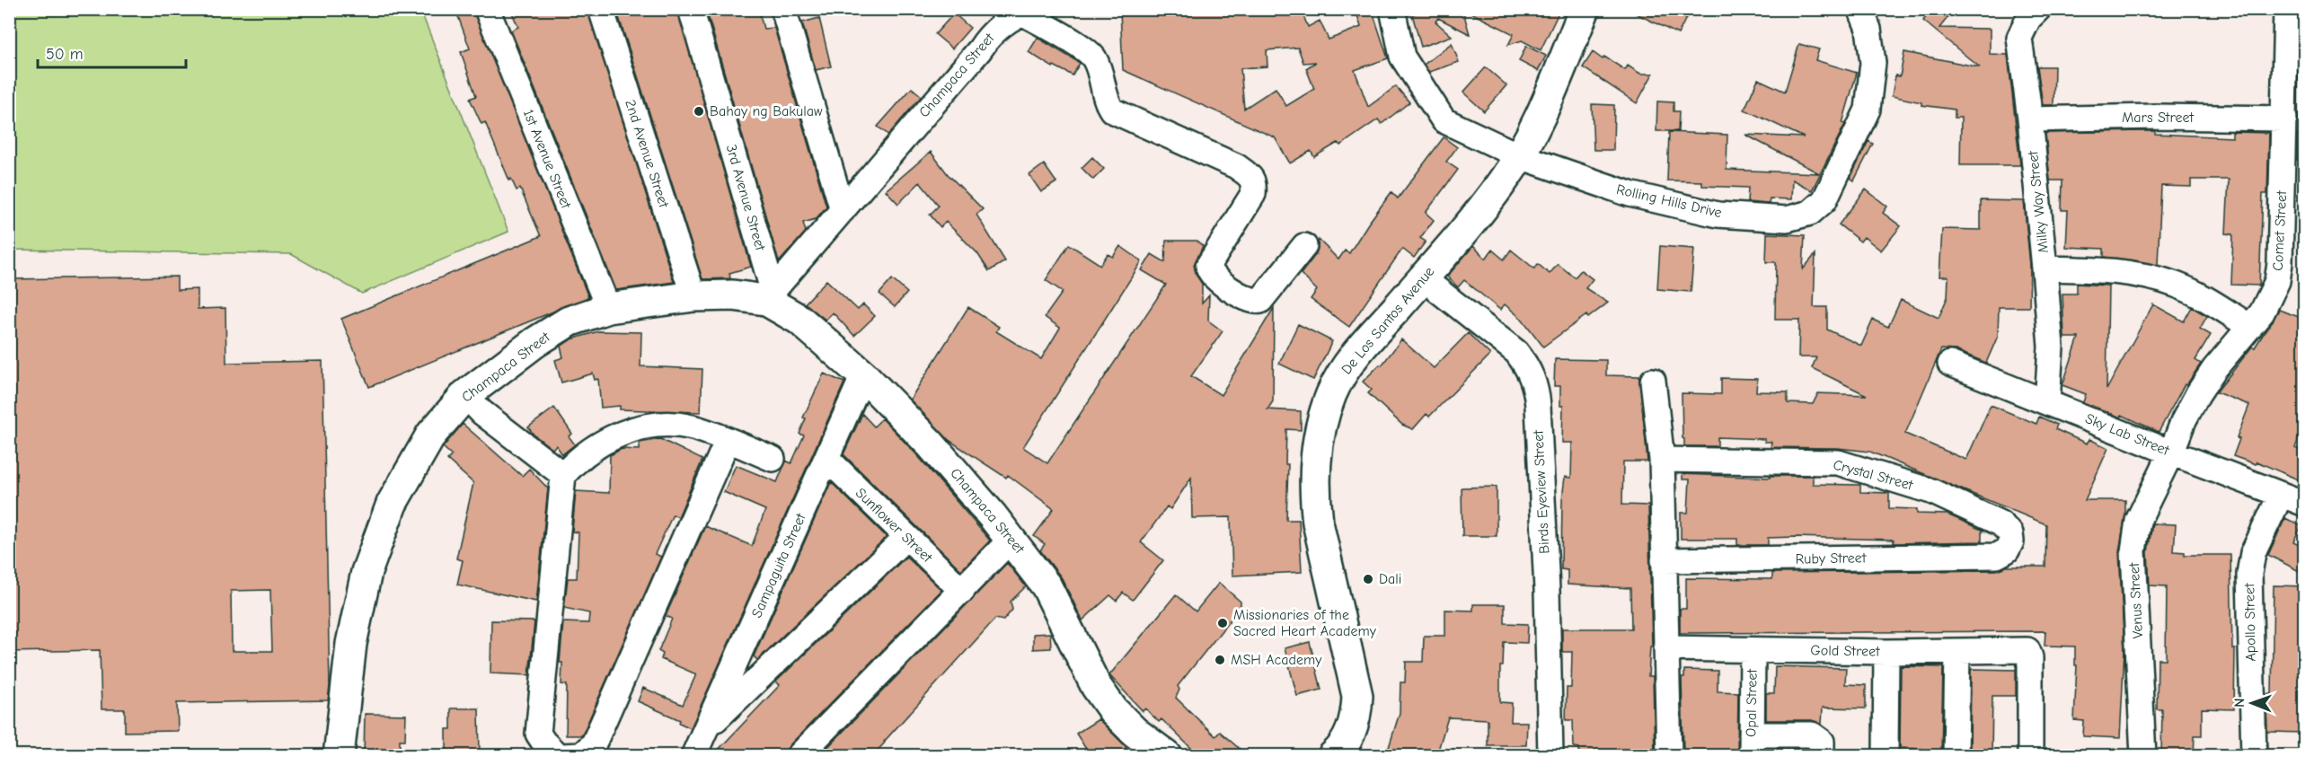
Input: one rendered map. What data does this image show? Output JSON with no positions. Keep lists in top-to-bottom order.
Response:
{
  "streets": {
    "street": [
      "Champaca Street",
      "Mars Street",
      "2nd Avenue Street",
      "1st Avenue Street",
      "3rd Avenue Street",
      "Rolling Hills Drive",
      "Milky Way Street",
      "Comet Street",
      "De Los Santos Avenue",
      "Sky Lab Street",
      "Crystal Street",
      "Birds Eyeview Street",
      "Sunflower Street",
      "Ruby Street",
      "Sampaguita Street",
      "Venus Street",
      "Apollo Street",
      "Gold Street",
      "Opal Street"
    ]
  },
  "crossings": [
    ["Champaca Street", "2nd Avenue Street"],
    ["Champaca Street", "1st Avenue Street"],
    ["Champaca Street", "3rd Avenue Street"],
    ["Champaca Street", "Sampaguita Street"],
    ["Mars Street", "Milky Way Street"],
    ["Mars Street", "Comet Street"],
    ["Rolling Hills Drive", "De Los Santos Avenue"],
    ["Milky Way Street", "Sky Lab Street"],
    ["Comet Street", "Sky Lab Street"],
    ["Comet Street", "Venus Street"],
    ["De Los Santos Avenue", "Birds Eyeview Street"],
    ["Sky Lab Street", "Venus Street"],
    ["Sky Lab Street", "Apollo Street"],
    ["Crystal Street", "Ruby Street"],
    ["Sunflower Street", "Sampaguita Street"],
    ["Gold Street", "Opal Street"]
  ],
  "places": [
    "Bahay ng Bakulaw",
    "Dali",
    "Missionaries of the Sacred Heart Academy",
    "MSH Academy"
  ],
  "scale_bar": "50 m",
  "north": "left"
}
